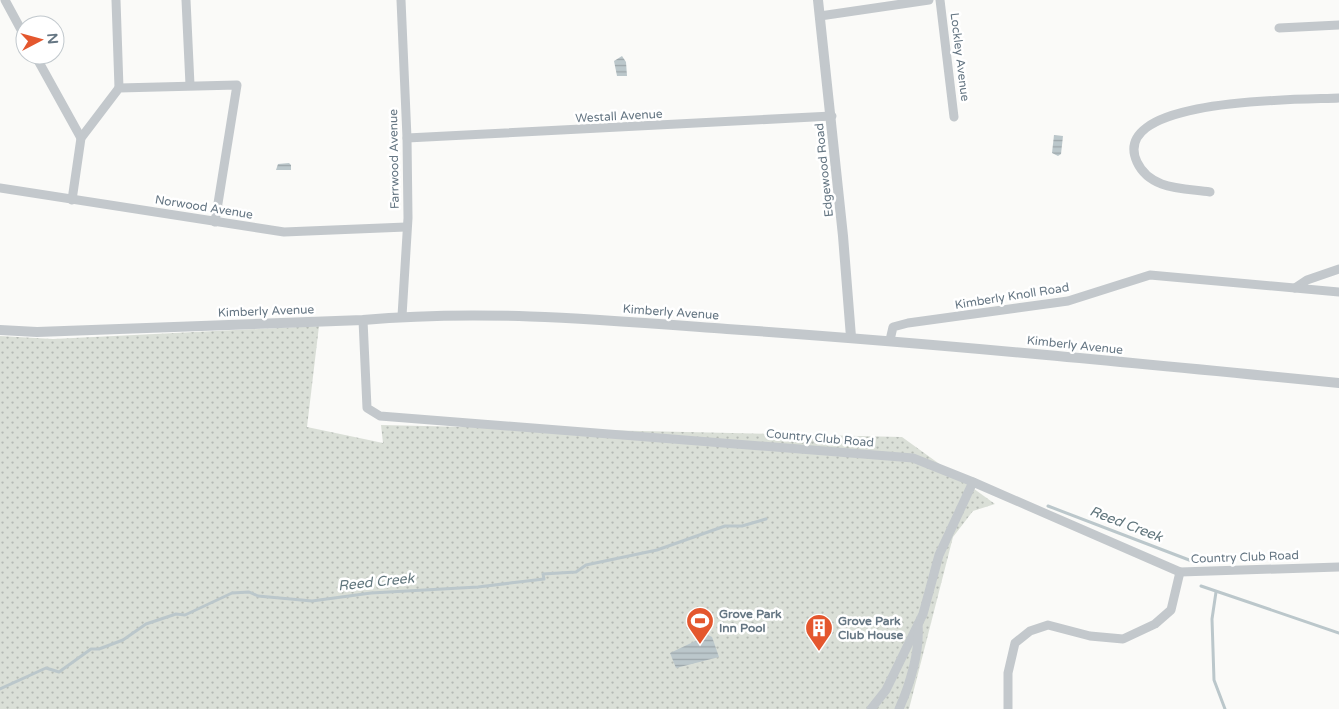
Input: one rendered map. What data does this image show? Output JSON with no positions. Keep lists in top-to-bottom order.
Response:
{
  "streets": {
    "street": [
      "Lockley Avenue",
      "Westall Avenue",
      "Farrwood Avenue",
      "Edgewood Road",
      "Norwood Avenue",
      "Kimberly Knoll Road",
      "Kimberly Avenue",
      "Country Club Road"
    ]
  },
  "crossings": [
    ["Westall Avenue", "Farrwood Avenue"],
    ["Westall Avenue", "Edgewood Road"],
    ["Farrwood Avenue", "Norwood Avenue"],
    ["Farrwood Avenue", "Kimberly Avenue"],
    ["Edgewood Road", "Kimberly Avenue"],
    ["Kimberly Knoll Road", "Kimberly Avenue"],
    ["Kimberly Avenue", "Country Club Road"]
  ],
  "water": ["Reed Creek"],
  "places": {
    "sports": ["Grove Park Inn Pool"],
    "building": ["Grove Park Club House"]
  },
  "north": "right"
}
